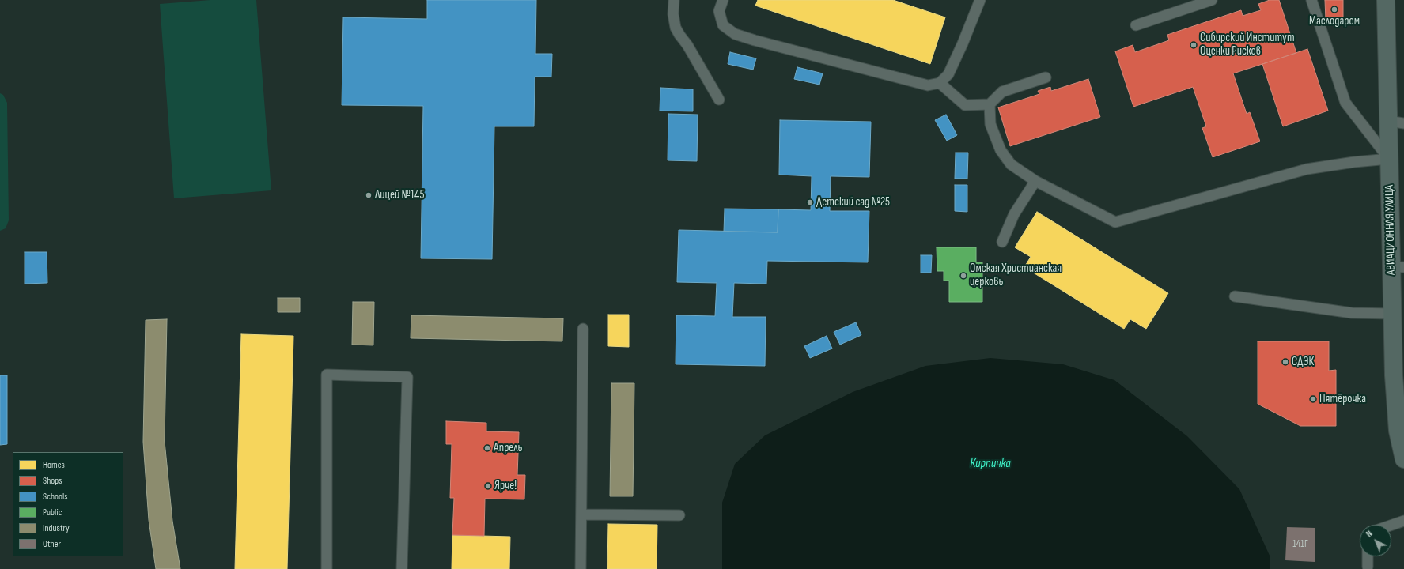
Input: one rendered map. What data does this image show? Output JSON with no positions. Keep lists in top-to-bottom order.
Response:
{
  "streets": {
    "main road": ["АВИАЦИОННАЯ УЛИЦА"]
  },
  "water": ["Кирпичка"],
  "places": [
    "Маслодаром",
    "Сибирский Институт Оценки Рисков",
    "Лицей №145",
    "Детский сад №25",
    "Омская Христианская церковь",
    "СДЭК",
    "Пятёрочка",
    "Апрель",
    "Ярче!"
  ],
  "house_numbers": ["141Г"],
  "legend": [
    "Homes",
    "Shops",
    "Schools",
    "Public",
    "Industry",
    "Other"
  ],
  "north": "top left"
}
